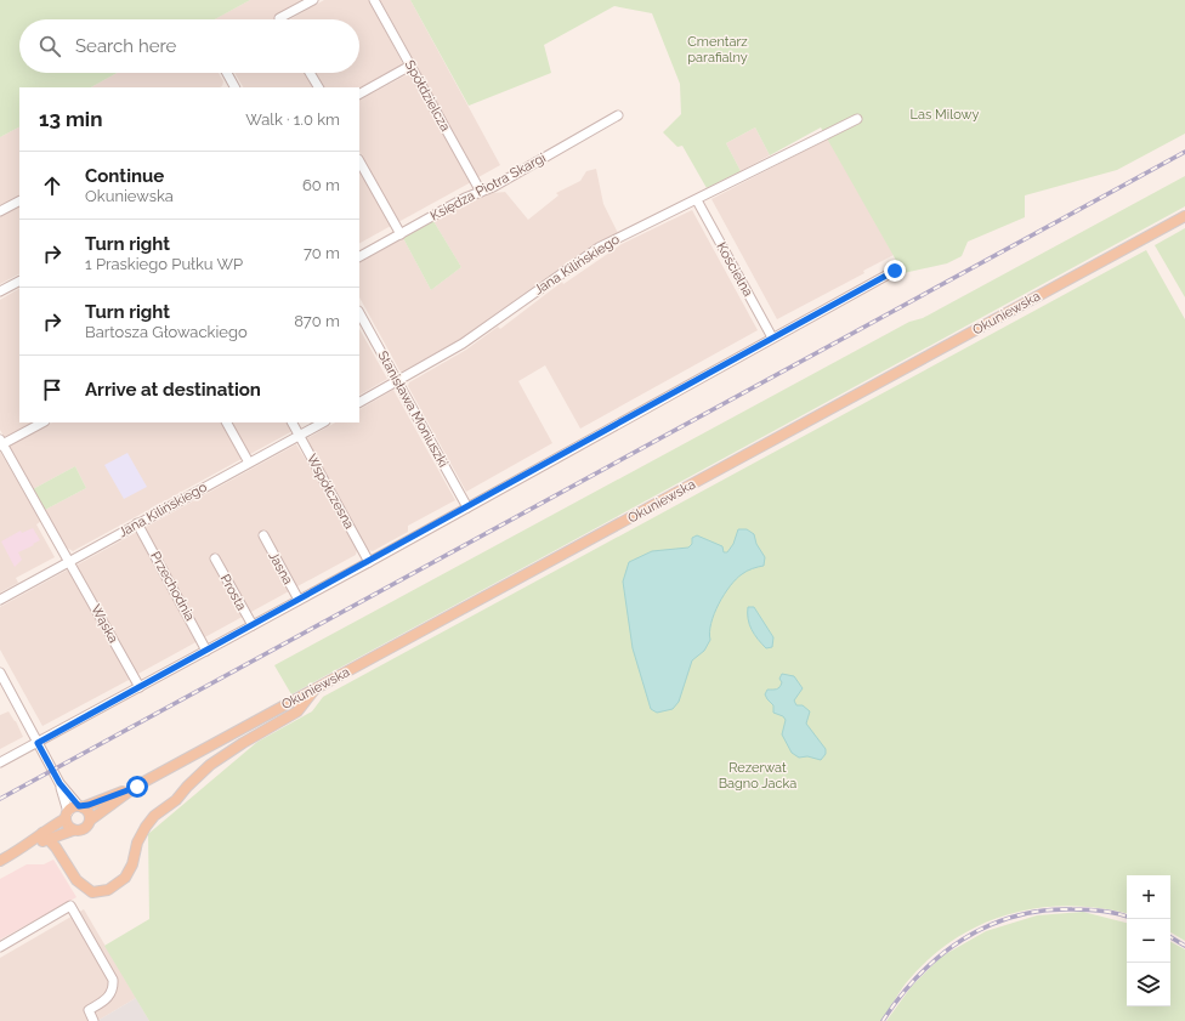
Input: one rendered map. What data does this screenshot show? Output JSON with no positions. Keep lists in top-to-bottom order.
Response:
{
  "streets": {
    "main road": ["Okuniewska"],
    "street": [
      "Spółdzielcza",
      "Księdza Piotra Skargi",
      "Jana Kilińskiego",
      "Kościelna",
      "Stanisława Moniuszki",
      "Współczesna",
      "Jasna",
      "Przechodnia",
      "Prosta",
      "Wąska"
    ]
  },
  "crossings": [
    ["Spółdzielcza", "Księdza Piotra Skargi"],
    ["Jana Kilińskiego", "Kościelna"],
    ["Jana Kilińskiego", "Stanisława Moniuszki"],
    ["Jana Kilińskiego", "Współczesna"],
    ["Jana Kilińskiego", "Przechodnia"],
    ["Jana Kilińskiego", "Wąska"]
  ],
  "parks": ["Cmentarz parafialny", "Las Milowy", "Rezerwat Bagno Jacka"],
  "page": {
    "search": "Search here",
    "heading": ["13 min", "Walk · 1.0 km"],
    "list": [
      ["Continue", "Okuniewska", "60 m"],
      ["Turn right", "1 Praskiego Pułku WP", "70 m"],
      ["Turn right", "Bartosza Głowackiego", "870 m"],
      "Arrive at destination"
    ],
    "map_buttons": ["+", "−"]
  }
}
